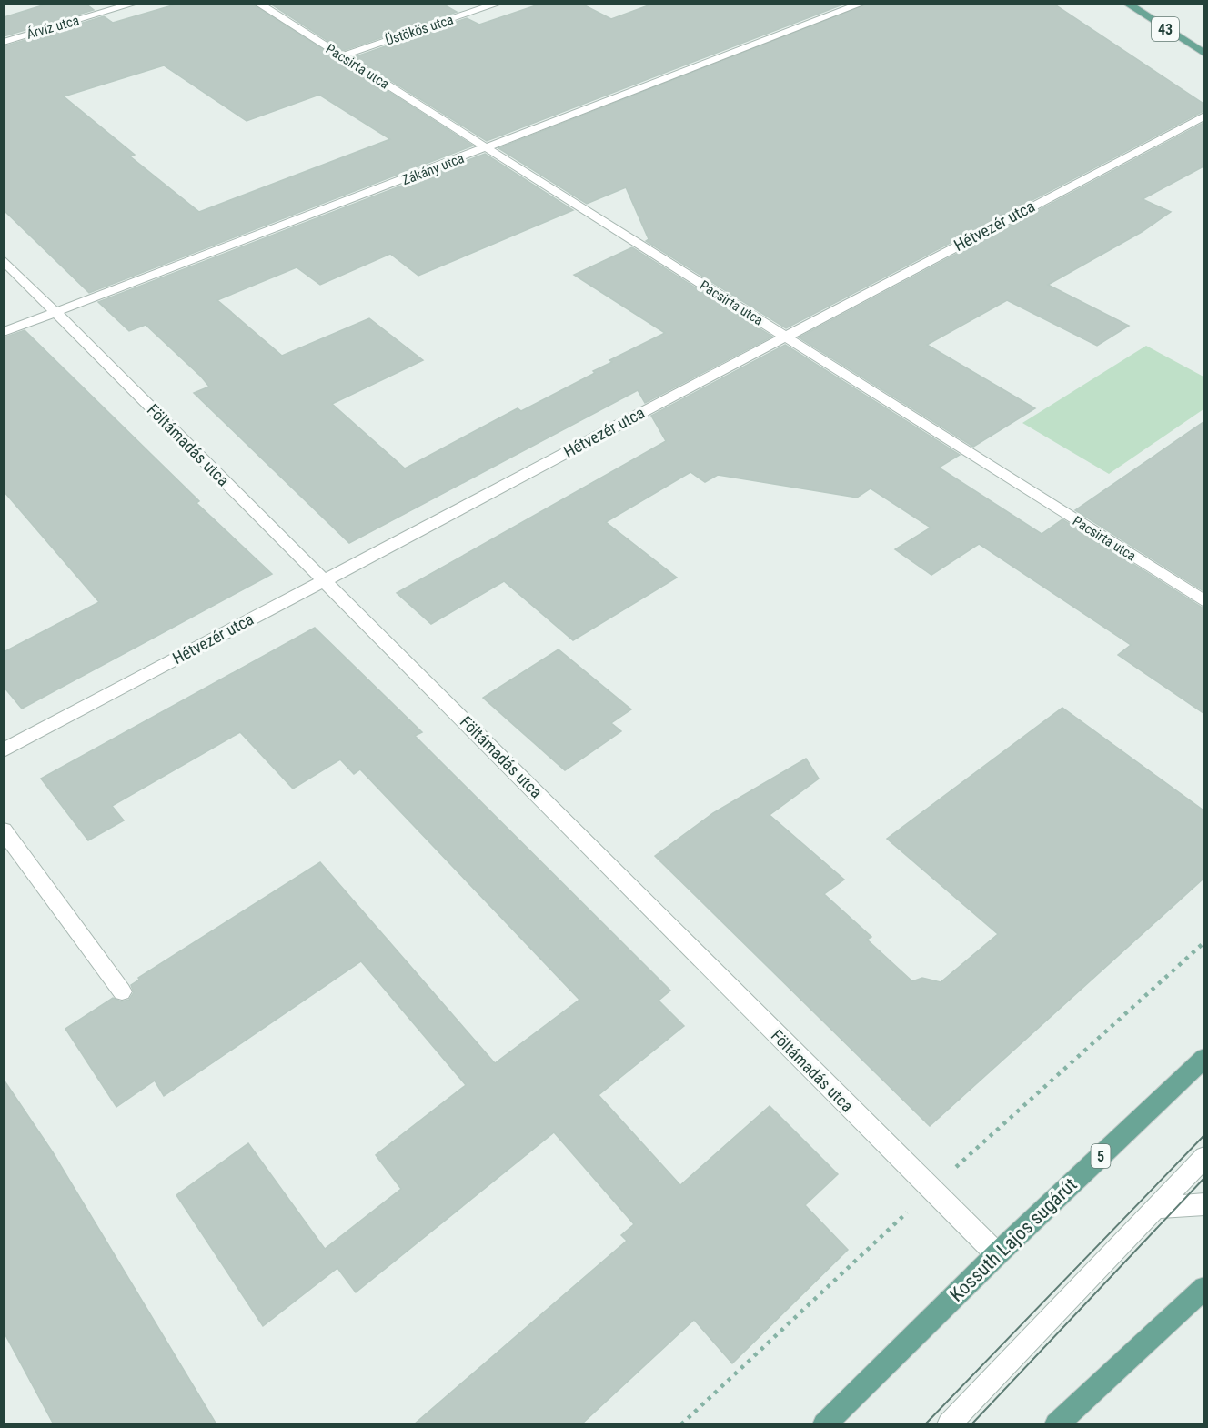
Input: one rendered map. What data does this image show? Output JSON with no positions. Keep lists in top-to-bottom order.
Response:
{
  "streets": {
    "main road": ["43", "5", "Kossuth Lajos sugárút"],
    "street": [
      "Árvíz utca",
      "Üstökös utca",
      "Pacsirta utca",
      "Zákány utca",
      "Hétvezér utca",
      "Föltámadás utca"
    ]
  },
  "crossings": [
    ["Üstökös utca", "Pacsirta utca"],
    ["Pacsirta utca", "Zákány utca"],
    ["Pacsirta utca", "Hétvezér utca"],
    ["Zákány utca", "Föltámadás utca"],
    ["Hétvezér utca", "Föltámadás utca"],
    ["Föltámadás utca", "Kossuth Lajos sugárút"]
  ]
}
